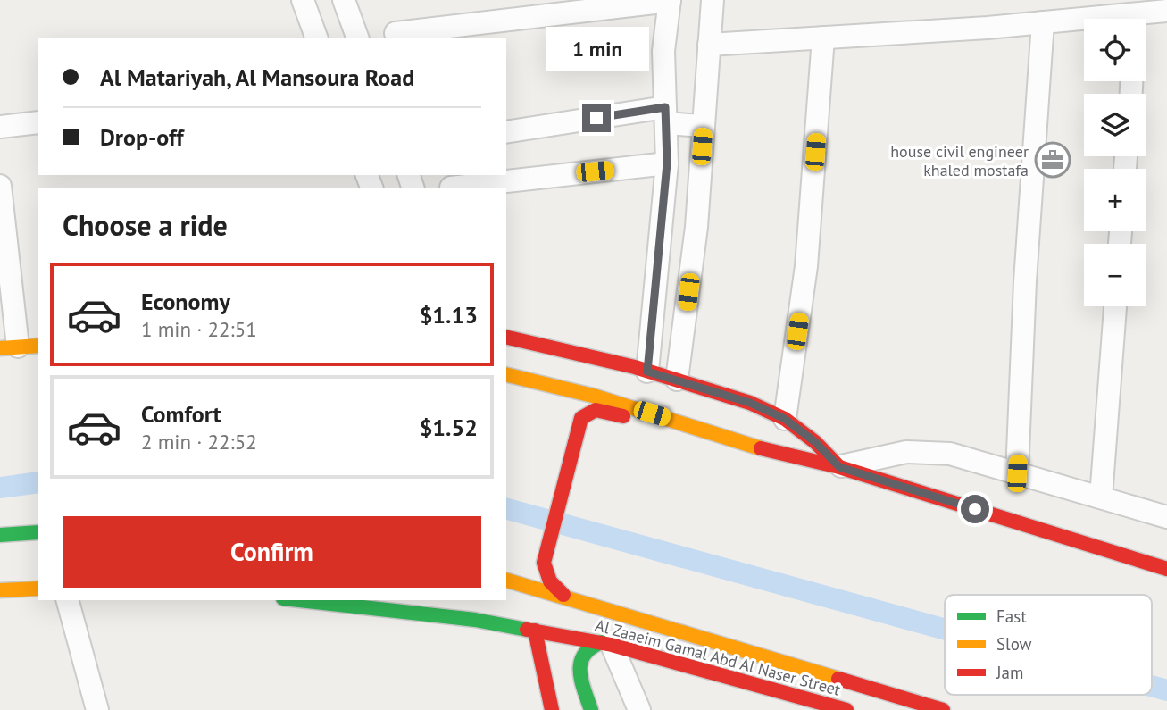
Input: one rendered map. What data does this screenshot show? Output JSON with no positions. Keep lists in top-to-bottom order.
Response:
{
  "streets": {
    "main road": ["Al Zaaeim Gamal Abd Al Naser Street"]
  },
  "places": {
    "office": ["house civil engineer khaled mostafa"]
  },
  "legend": ["Fast", "Slow", "Jam"],
  "page": {
    "map_buttons": ["+", "−"],
    "bubble": "1 min",
    "banner": ["Al Matariyah, Al Mansoura Road", "Drop-off"],
    "heading": "Choose a ride",
    "list": [
      {
        "name": "Economy",
        "note": "1 min · 22:51",
        "value": "$1.13"
      },
      {
        "name": "Comfort",
        "note": "2 min · 22:52",
        "value": "$1.52"
      }
    ],
    "buttons": "Confirm"
  }
}
